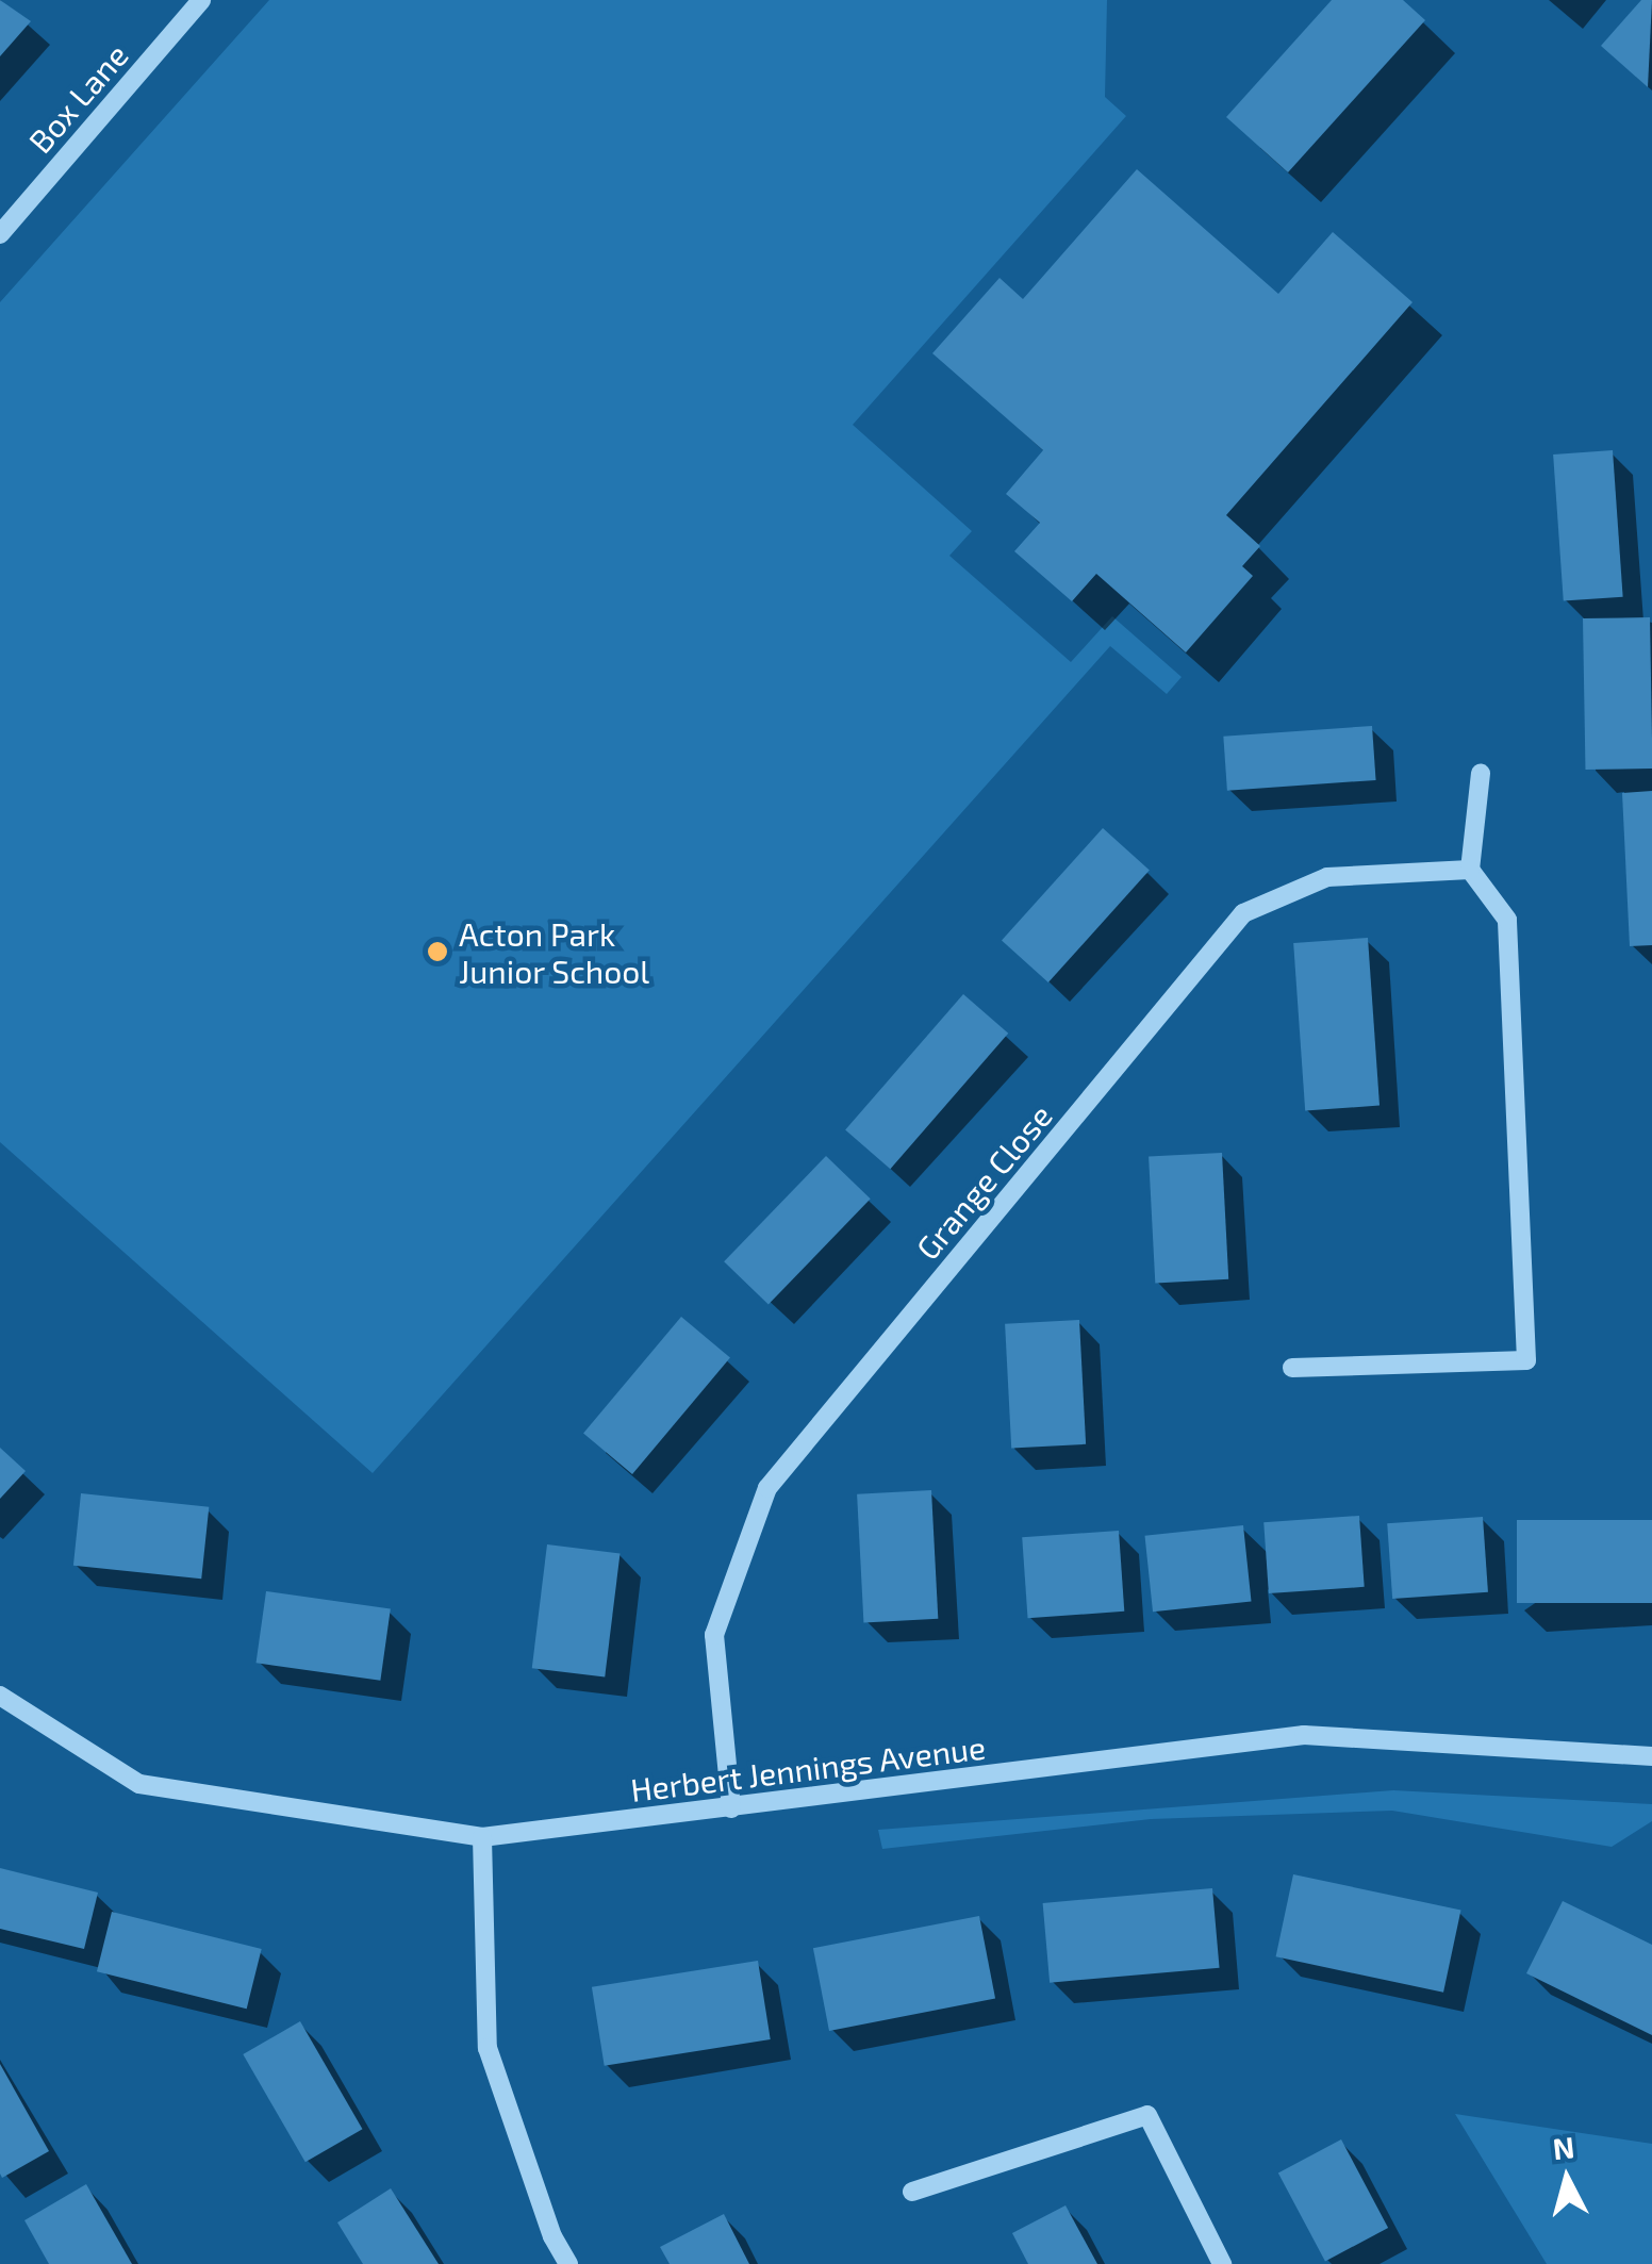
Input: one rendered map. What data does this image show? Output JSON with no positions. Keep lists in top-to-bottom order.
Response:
{
  "streets": {
    "street": ["Box Lane", "Grange Close", "Herbert Jennings Avenue"]
  },
  "crossings": [
    ["Grange Close", "Herbert Jennings Avenue"]
  ],
  "places": ["Acton Park Junior School"],
  "north": "top"
}
